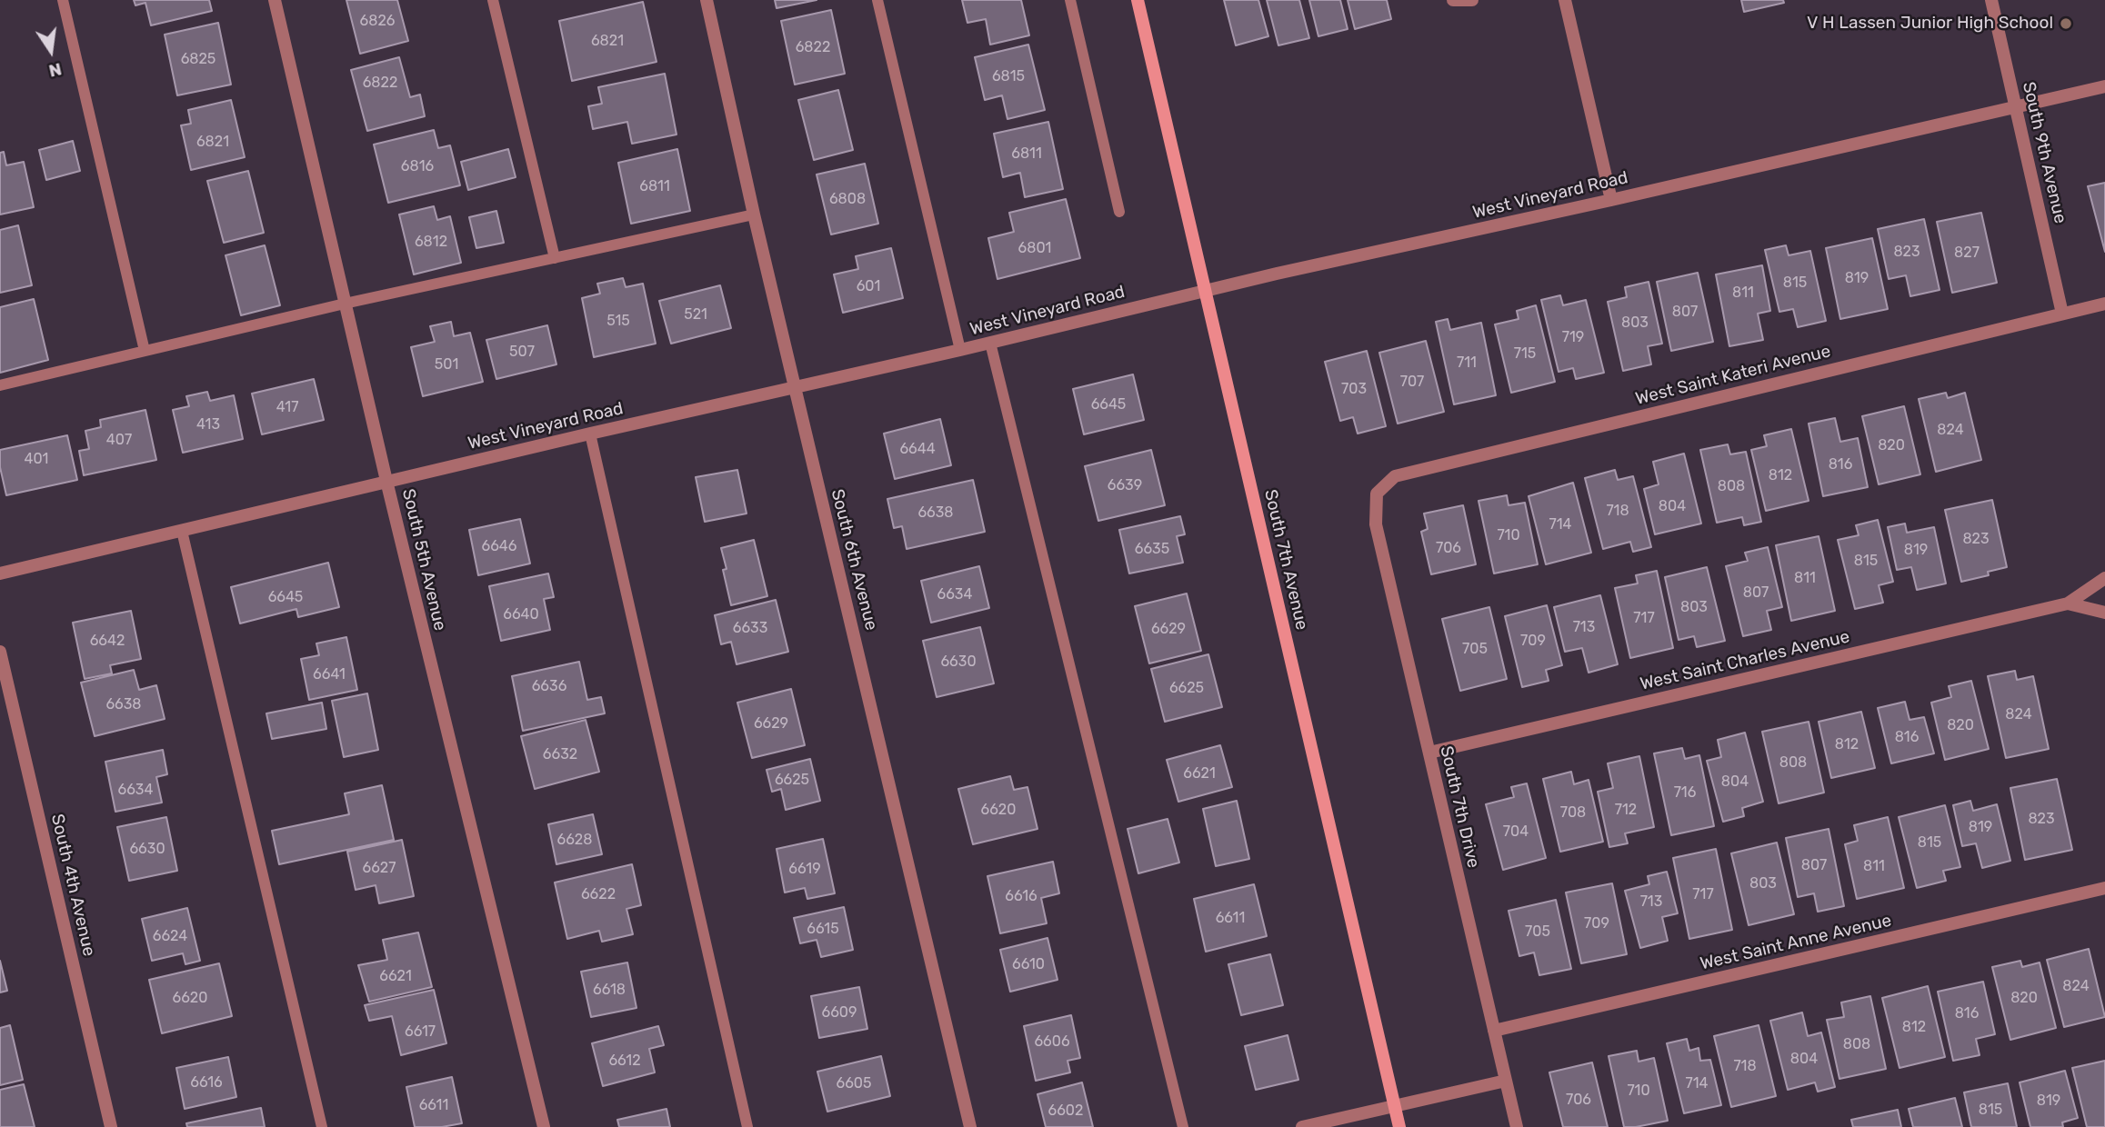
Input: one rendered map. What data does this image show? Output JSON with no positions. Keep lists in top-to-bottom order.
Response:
{
  "streets": {
    "main road": ["South 7th Avenue"],
    "street": [
      "South 9th Avenue",
      "West Vineyard Road",
      "West Saint Kateri Avenue",
      "South 5th Avenue",
      "South 6th Avenue",
      "West Saint Charles Avenue",
      "South 7th Drive",
      "South 4th Avenue",
      "West Saint Anne Avenue"
    ]
  },
  "crossings": [
    ["South 9th Avenue", "West Vineyard Road"],
    ["South 9th Avenue", "West Saint Kateri Avenue"],
    ["West Vineyard Road", "South 5th Avenue"],
    ["West Vineyard Road", "South 6th Avenue"],
    ["West Vineyard Road", "South 7th Avenue"],
    ["West Saint Kateri Avenue", "South 7th Drive"],
    ["West Saint Charles Avenue", "South 7th Drive"],
    ["South 7th Drive", "West Saint Anne Avenue"]
  ],
  "places": ["V H Lassen Junior High School"],
  "house_numbers": [
    "6826",
    "6821",
    "6822",
    "6825",
    "6815",
    "6822",
    "6821",
    "6811",
    "6816",
    "6811",
    "6808",
    "6812",
    "6801",
    "823",
    "827",
    "819",
    "815",
    "601",
    "811",
    "807",
    "521",
    "515",
    "803",
    "719",
    "507",
    "715",
    "711",
    "501",
    "707",
    "703",
    "6645",
    "417",
    "413",
    "824",
    "407",
    "820",
    "6644",
    "401",
    "816",
    "812",
    "6639",
    "808",
    "804",
    "718",
    "6638",
    "714",
    "710",
    "823",
    "6646",
    "706",
    "6635",
    "819",
    "815",
    "811",
    "807",
    "6634",
    "6645",
    "803",
    "6640",
    "717",
    "713",
    "6633",
    "6629",
    "6642",
    "709",
    "705",
    "6630",
    "6641",
    "6636",
    "6625",
    "6638",
    "824",
    "6629",
    "820",
    "816",
    "812",
    "6632",
    "808",
    "6621",
    "6625",
    "804",
    "6634",
    "716",
    "6620",
    "712",
    "708",
    "823",
    "819",
    "704",
    "6628",
    "815",
    "6630",
    "807",
    "811",
    "6627",
    "6619",
    "803",
    "6622",
    "717",
    "6616",
    "713",
    "6611",
    "709",
    "6615",
    "705",
    "6624",
    "6610",
    "6621",
    "824",
    "6618",
    "6620",
    "820",
    "6609",
    "816",
    "812",
    "6617",
    "6606",
    "808",
    "804",
    "6612",
    "718",
    "6616",
    "6605",
    "714",
    "710",
    "706",
    "819",
    "6611",
    "815",
    "6602"
  ],
  "north": "bottom"
}
